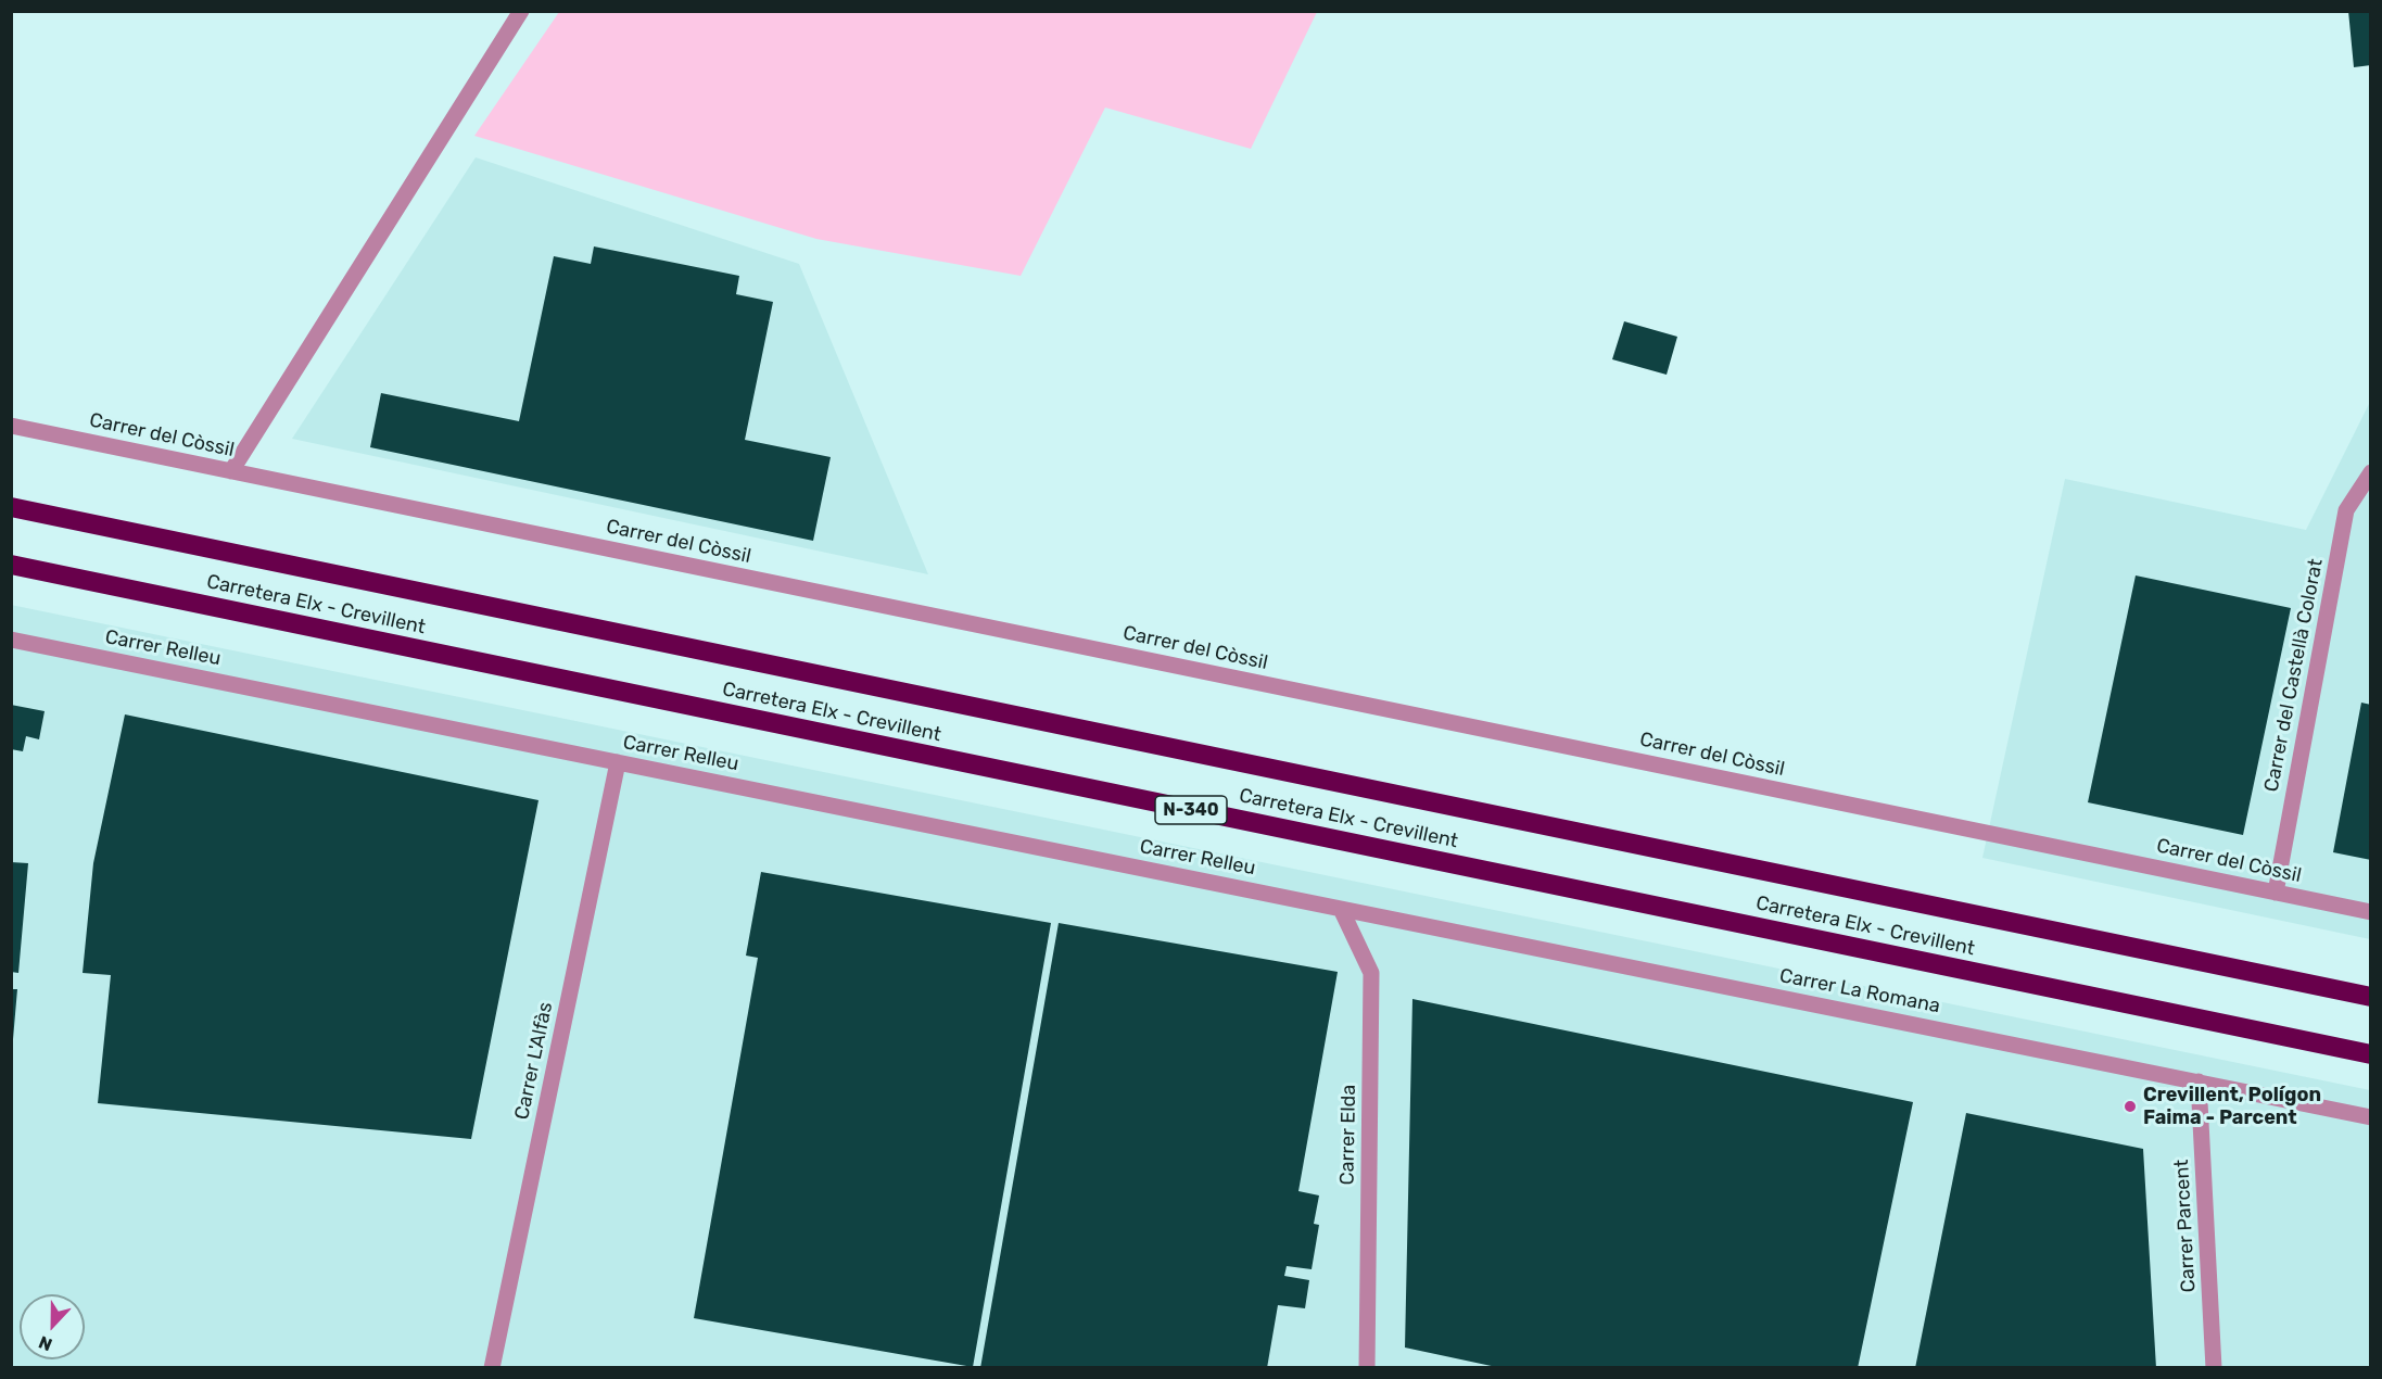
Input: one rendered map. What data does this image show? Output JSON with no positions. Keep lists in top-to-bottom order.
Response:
{
  "streets": {
    "highway": ["Carretera Elx - Crevillent", "N-340"],
    "street": [
      "Carrer del Còssil",
      "Carrer Relleu",
      "Carrer del Castellà Colorat",
      "Carrer La Romana",
      "Carrer L'Alfàs",
      "Carrer Elda",
      "Carrer Parcent"
    ]
  },
  "crossings": [
    ["Carrer del Còssil", "Carrer del Castellà Colorat"],
    ["Carrer Relleu", "Carrer La Romana"],
    ["Carrer Relleu", "Carrer L'Alfàs"],
    ["Carrer Relleu", "Carrer Elda"],
    ["Carrer La Romana", "Carrer Elda"],
    ["Carrer La Romana", "Carrer Parcent"]
  ],
  "places": ["Crevillent, Polígon Faima - Parcent"],
  "north": "bottom"
}
